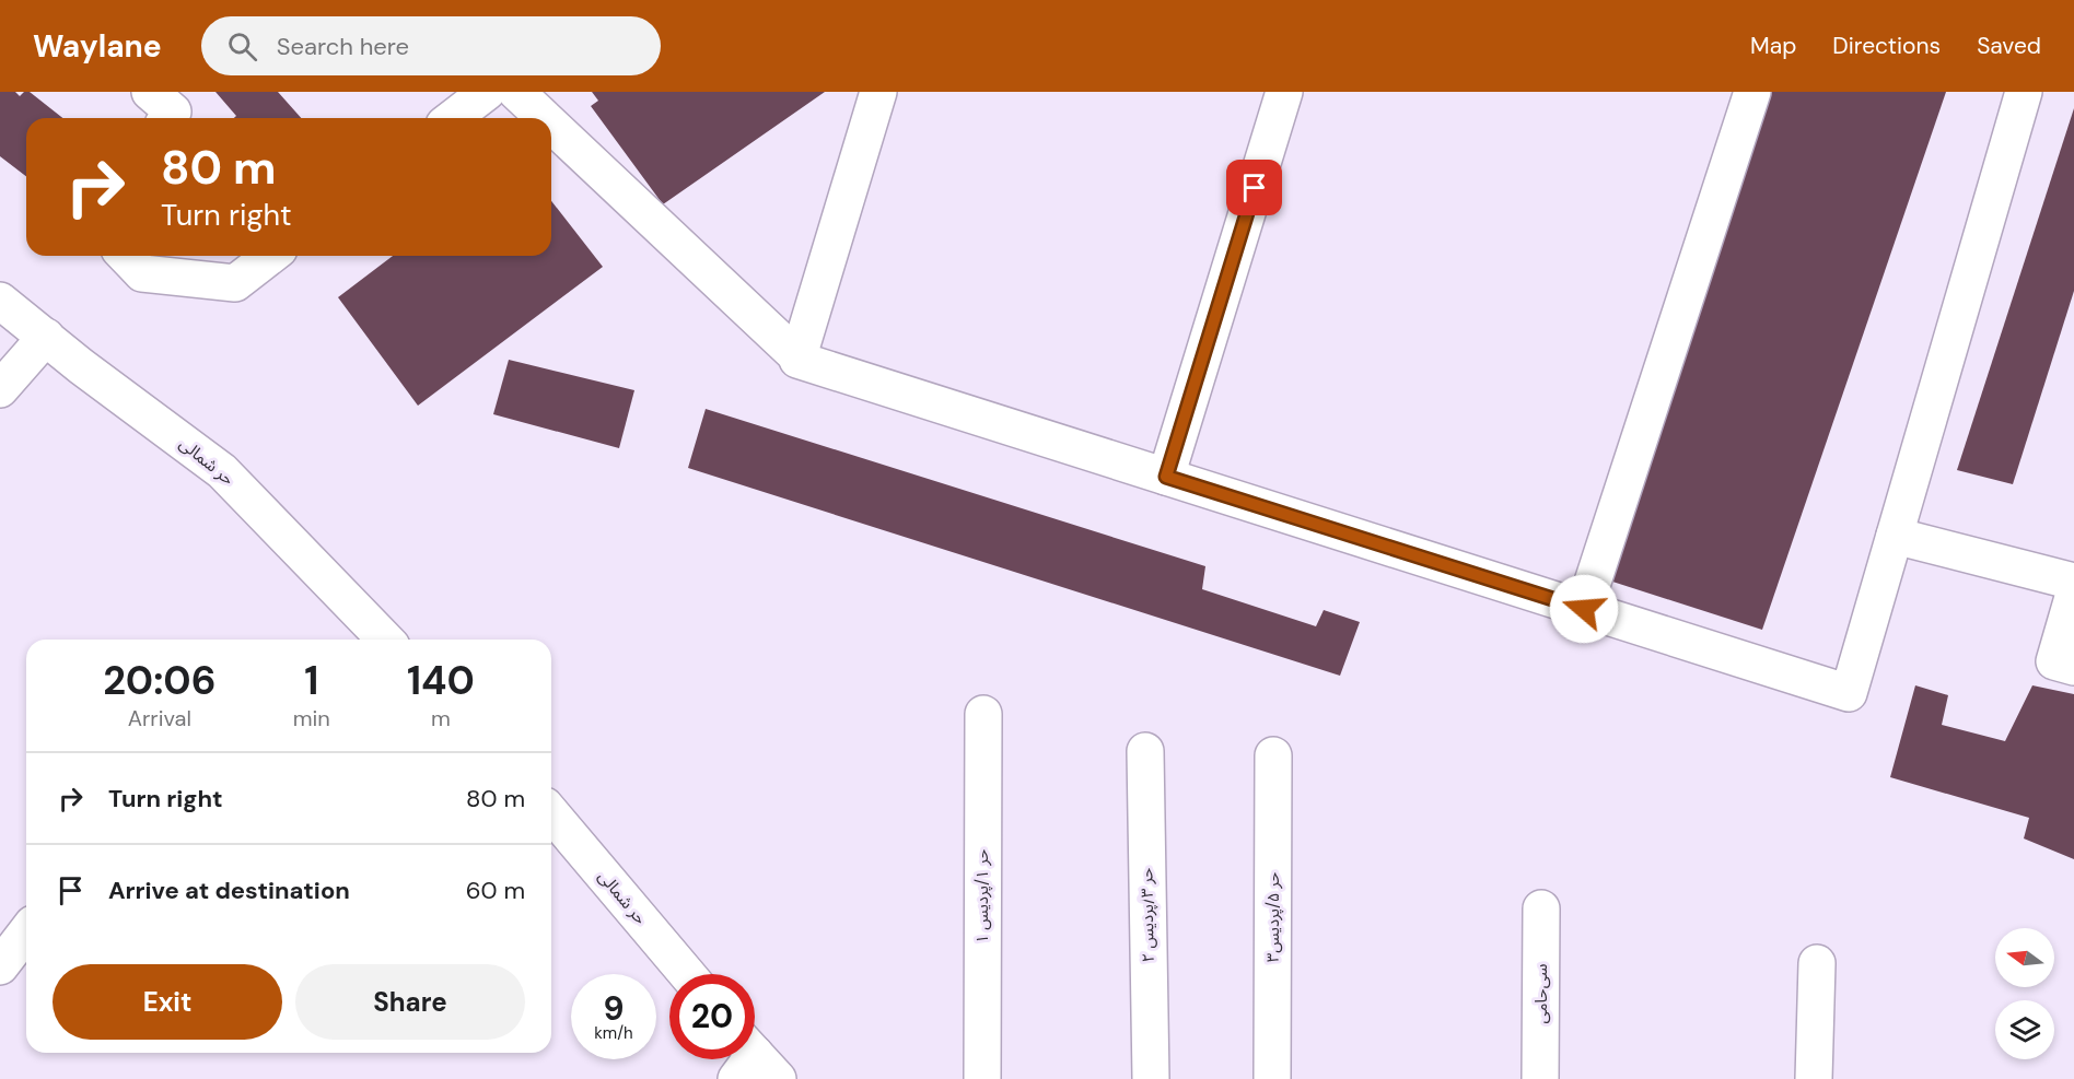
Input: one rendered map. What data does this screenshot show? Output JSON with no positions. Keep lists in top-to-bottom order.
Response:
{
  "streets": {
    "street": [
      "حر شمالی",
      "حر ۱/پردیس ۱",
      "حر ۳/پردیس ۲",
      "حر ۵/پردیس۳",
      "سی‌حامی"
    ]
  },
  "north": "left",
  "page": {
    "header": "Waylane",
    "search": "Search here",
    "nav": ["Map", "Directions", "Saved"],
    "turn": ["80 m", "Turn right"],
    "eta": [
      "20:06",
      "Arrival",
      "1",
      "min",
      "140",
      "m"
    ],
    "list": [
      {
        "name": "Turn right",
        "value": "80 m"
      },
      {
        "name": "Arrive at destination",
        "value": "60 m"
      }
    ],
    "buttons": ["Exit", "Share"],
    "speed": "9 km/h",
    "limit": "20"
  }
}
